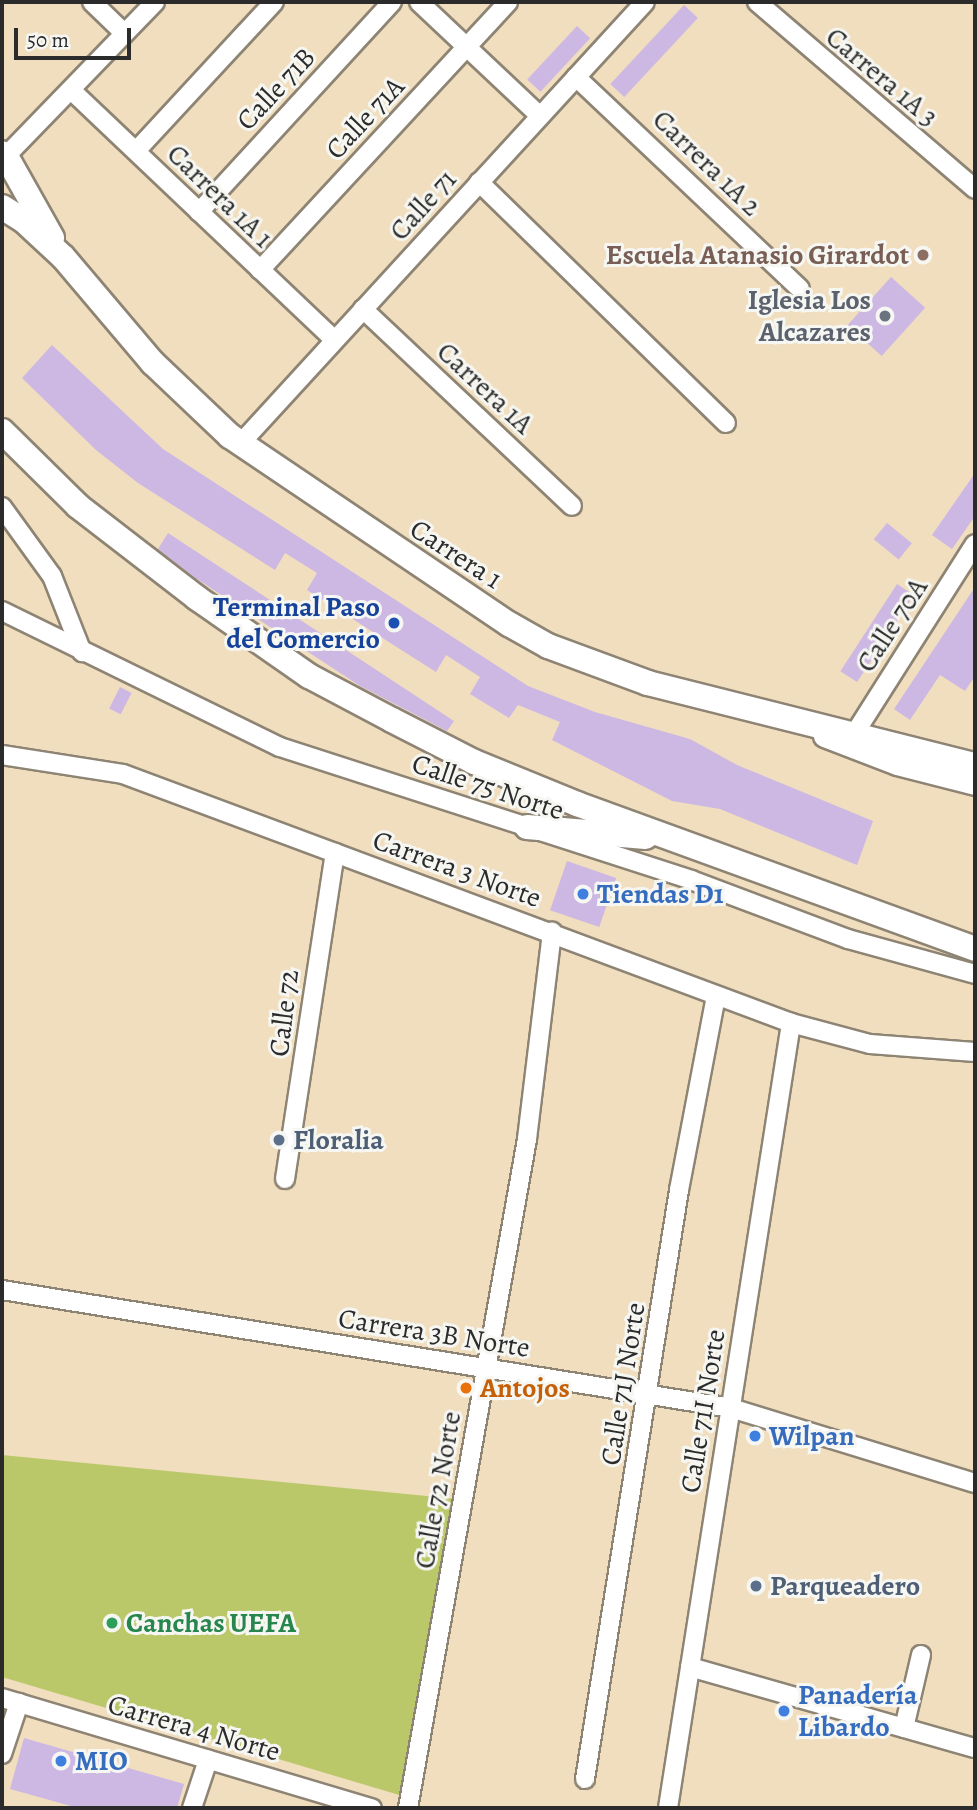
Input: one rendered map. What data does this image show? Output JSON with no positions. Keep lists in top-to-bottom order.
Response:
{
  "streets": {
    "highway": ["Carrera 1"],
    "street": [
      "Carrera 1A 3",
      "Calle 71B",
      "Calle 71A",
      "Carrera 1A 2",
      "Carrera 1A 1",
      "Calle 71",
      "Carrera 1A",
      "Calle 70A",
      "Calle 75 Norte",
      "Carrera 3 Norte",
      "Calle 72",
      "Carrera 3B Norte",
      "Calle 71J Norte",
      "Calle 71I Norte",
      "Calle 72 Norte",
      "Carrera 4 Norte"
    ]
  },
  "crossings": [
    ["Calle 71B", "Carrera 1A 1"],
    ["Calle 71A", "Carrera 1A 1"],
    ["Carrera 1A 2", "Calle 71"],
    ["Carrera 1A 1", "Calle 71"],
    ["Calle 71", "Carrera 1A"],
    ["Calle 71", "Carrera 1"],
    ["Carrera 3 Norte", "Calle 72"],
    ["Carrera 3 Norte", "Calle 71J Norte"],
    ["Carrera 3 Norte", "Calle 71I Norte"],
    ["Carrera 3 Norte", "Calle 72 Norte"],
    ["Carrera 3B Norte", "Calle 71J Norte"],
    ["Carrera 3B Norte", "Calle 71I Norte"],
    ["Carrera 3B Norte", "Calle 72 Norte"]
  ],
  "places": [
    "Escuela Atanasio Girardot",
    "Iglesia Los Alcazares",
    "Terminal Paso del Comercio",
    "Tiendas D1",
    "Floralia",
    "Antojos",
    "Wilpan",
    "Parqueadero",
    "Canchas UEFA",
    "Panadería Libardo",
    "MIO"
  ],
  "scale_bar": "50 m"
}
